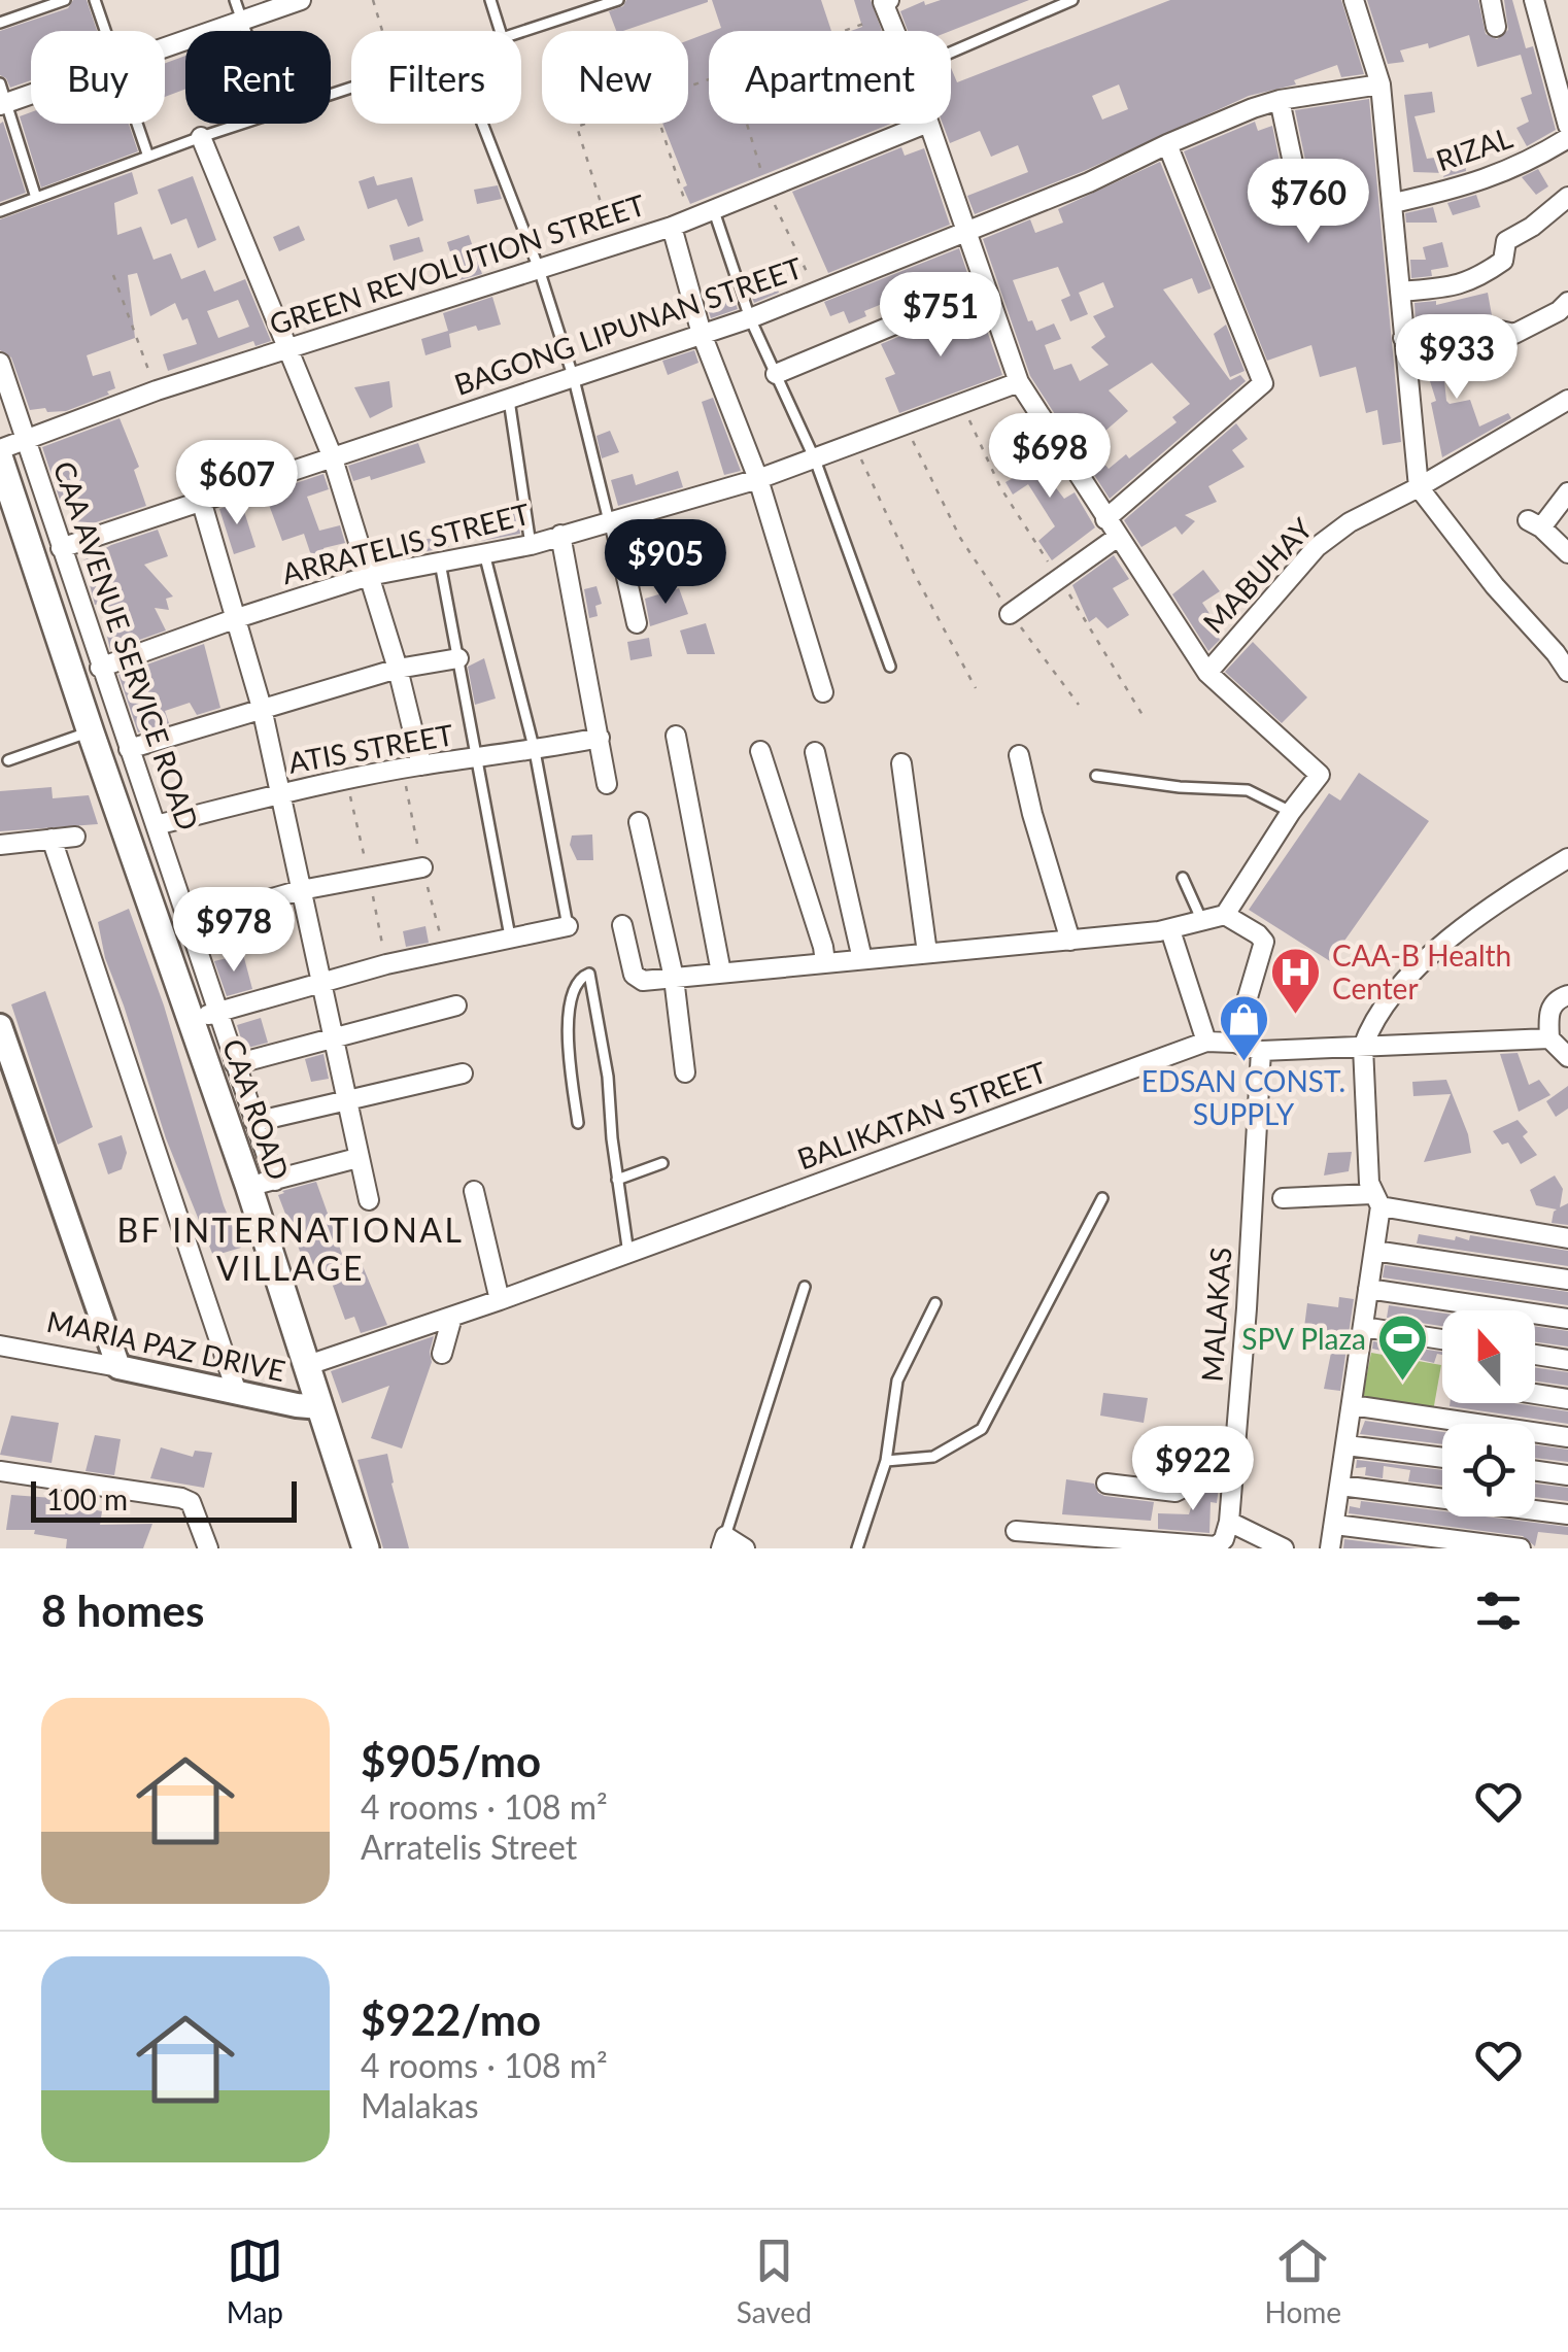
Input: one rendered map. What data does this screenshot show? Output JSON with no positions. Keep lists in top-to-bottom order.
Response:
{
  "streets": {
    "main road": ["CAA ROAD"],
    "street": [
      "RIZAL",
      "GREEN REVOLUTION STREET",
      "BAGONG LIPUNAN STREET",
      "ARRATELIS STREET",
      "MABUHAY",
      "CAA AVENUE SERVICE ROAD",
      "ATIS STREET",
      "BALIKATAN STREET",
      "MALAKAS",
      "MARIA PAZ DRIVE"
    ]
  },
  "crossings": [
    ["GREEN REVOLUTION STREET", "CAA AVENUE SERVICE ROAD"],
    ["BAGONG LIPUNAN STREET", "CAA AVENUE SERVICE ROAD"],
    ["ARRATELIS STREET", "CAA AVENUE SERVICE ROAD"],
    ["CAA AVENUE SERVICE ROAD", "ATIS STREET"],
    ["CAA AVENUE SERVICE ROAD", "CAA ROAD"],
    ["CAA ROAD", "BALIKATAN STREET"],
    ["CAA ROAD", "MARIA PAZ DRIVE"],
    ["BALIKATAN STREET", "MALAKAS"]
  ],
  "districts": ["BF INTERNATIONAL VILLAGE"],
  "places": {
    "hospital": ["CAA-B Health Center"],
    "shop": ["EDSAN CONST. SUPPLY"],
    "sports": ["SPV Plaza"]
  },
  "scale_bar": "100 m",
  "north": "top",
  "page": {
    "chip": [
      "Buy",
      "Rent",
      "Filters",
      "New",
      "Apartment"
    ],
    "price": [
      "$760",
      "$751",
      "$933",
      "$698",
      "$607",
      "$905",
      "$978",
      "$922"
    ],
    "scale": "100 m",
    "heading": "8 homes",
    "list": [
      {
        "name": "$905/mo",
        "note": "4 rooms · 108 m² · Arratelis Street"
      },
      {
        "name": "$922/mo",
        "note": "4 rooms · 108 m² · Malakas"
      }
    ],
    "tabs": ["Map", "Saved", "Home"]
  }
}
